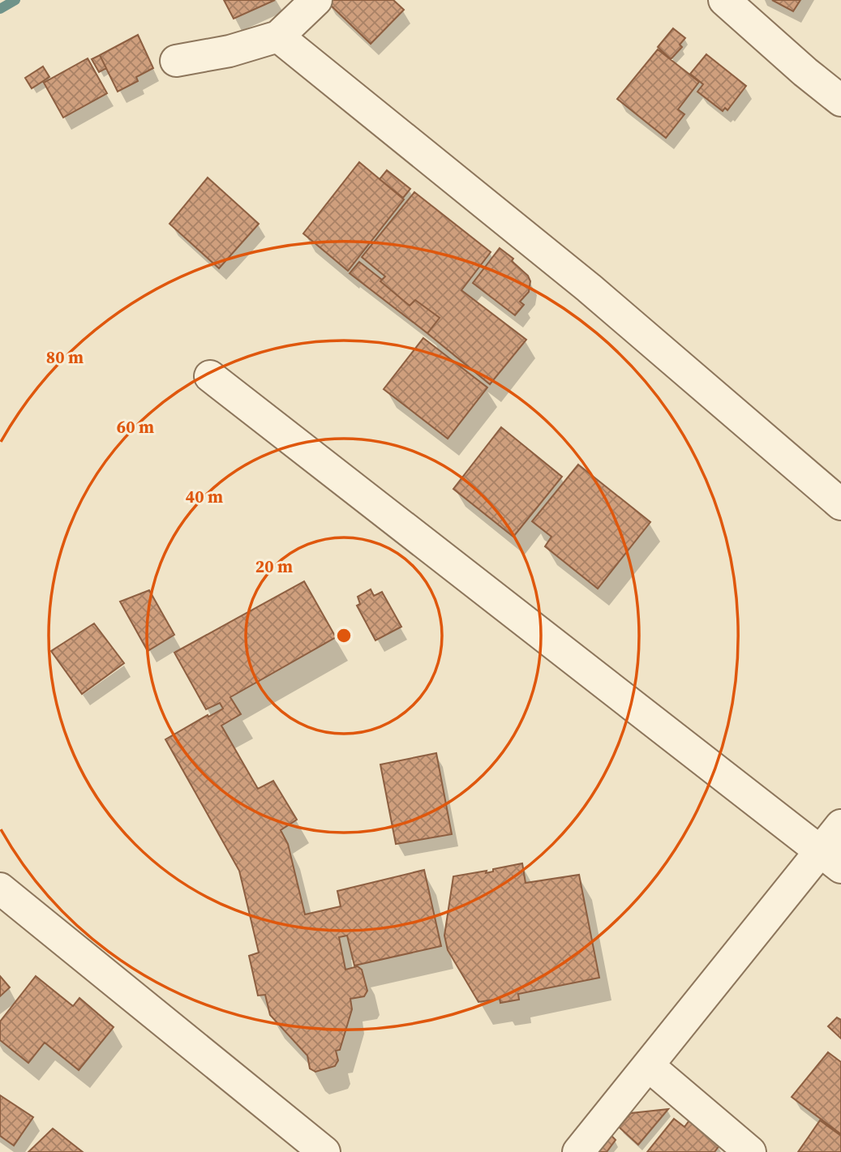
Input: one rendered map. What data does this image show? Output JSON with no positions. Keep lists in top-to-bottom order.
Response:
{
  "rings": [
    "80 m",
    "60 m",
    "40 m",
    "20 m"
  ]
}
